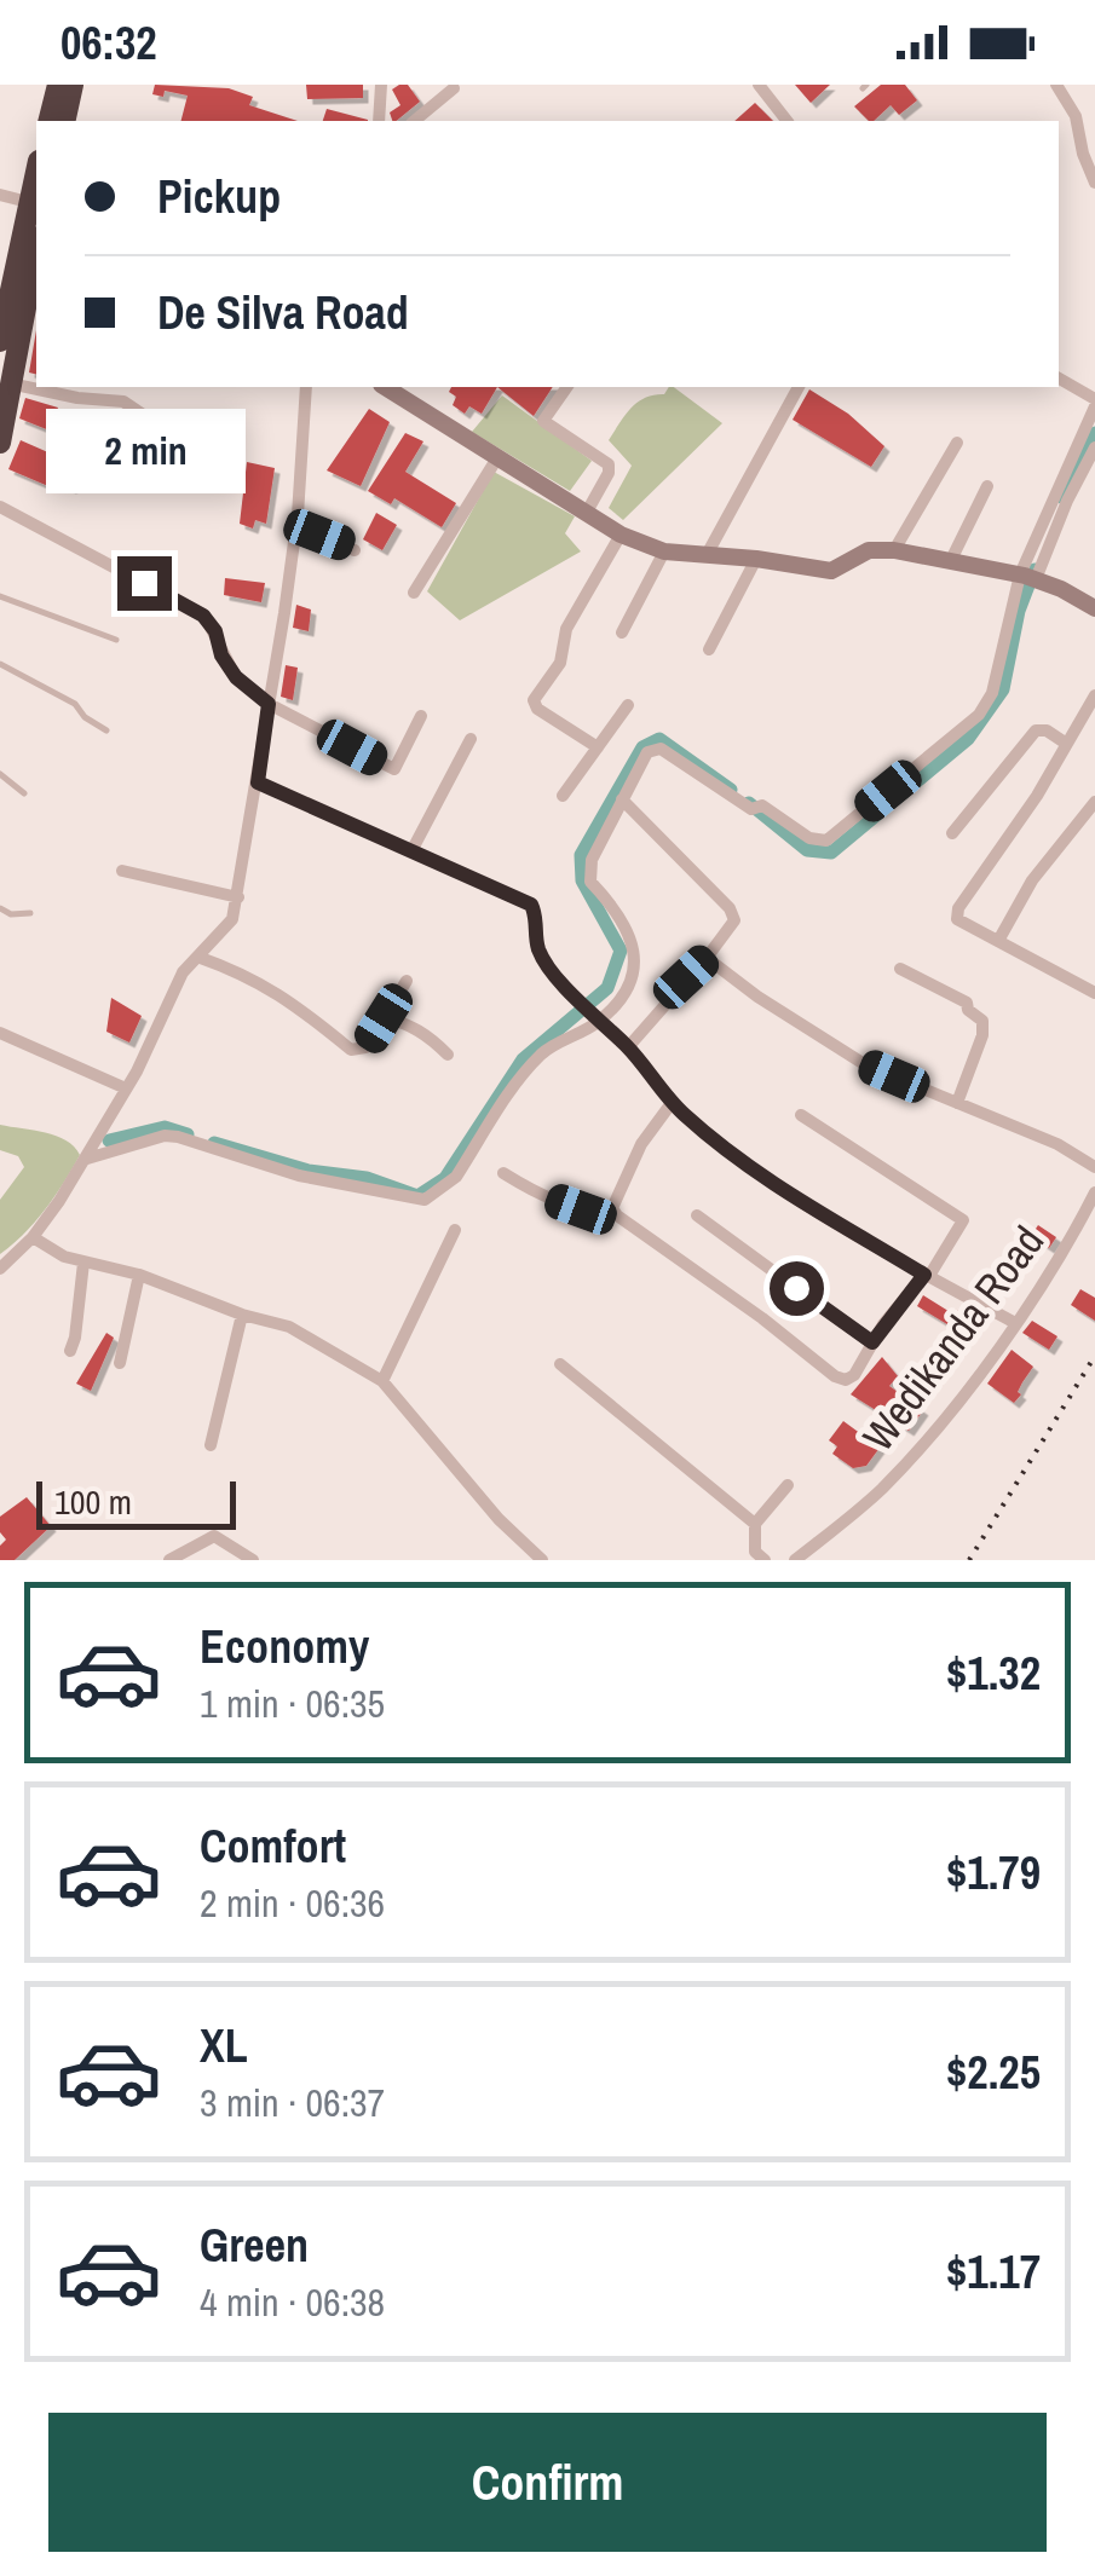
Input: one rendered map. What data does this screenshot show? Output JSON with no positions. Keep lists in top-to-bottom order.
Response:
{
  "streets": {
    "street": ["Wedikanda Road"]
  },
  "scale_bar": "100 m",
  "page": {
    "status": "06:32",
    "banner": ["Pickup", "De Silva Road"],
    "bubble": "2 min",
    "scale": "100 m",
    "list": [
      {
        "name": "Economy",
        "note": "1 min · 06:35",
        "value": "$1.32"
      },
      {
        "name": "Comfort",
        "note": "2 min · 06:36",
        "value": "$1.79"
      },
      {
        "name": "XL",
        "note": "3 min · 06:37",
        "value": "$2.25"
      },
      {
        "name": "Green",
        "note": "4 min · 06:38",
        "value": "$1.17"
      }
    ],
    "buttons": "Confirm"
  }
}
